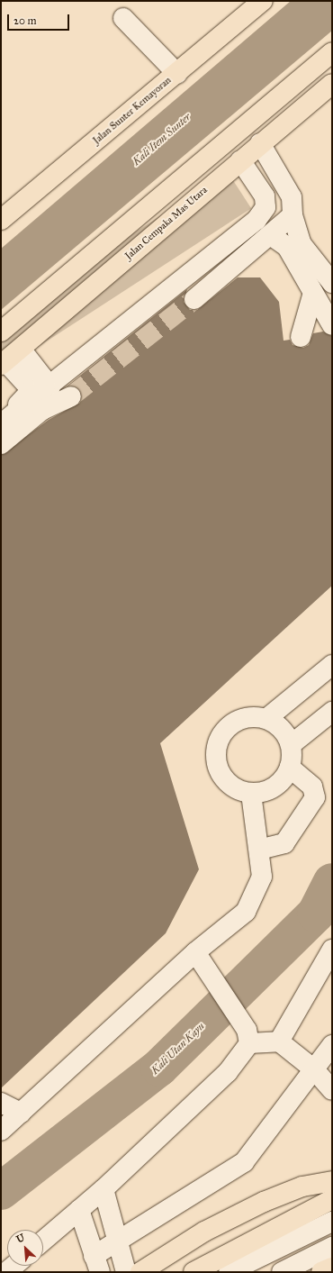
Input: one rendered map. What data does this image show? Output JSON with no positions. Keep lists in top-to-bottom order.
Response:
{
  "streets": {
    "main road": ["Jalan Sunter Kemayoran", "Jalan Cempaka Mas Utara"]
  },
  "water": ["Kali Item Sunter", "Kali Utan Kayu"],
  "scale_bar": "20 m",
  "north": "top left"
}
